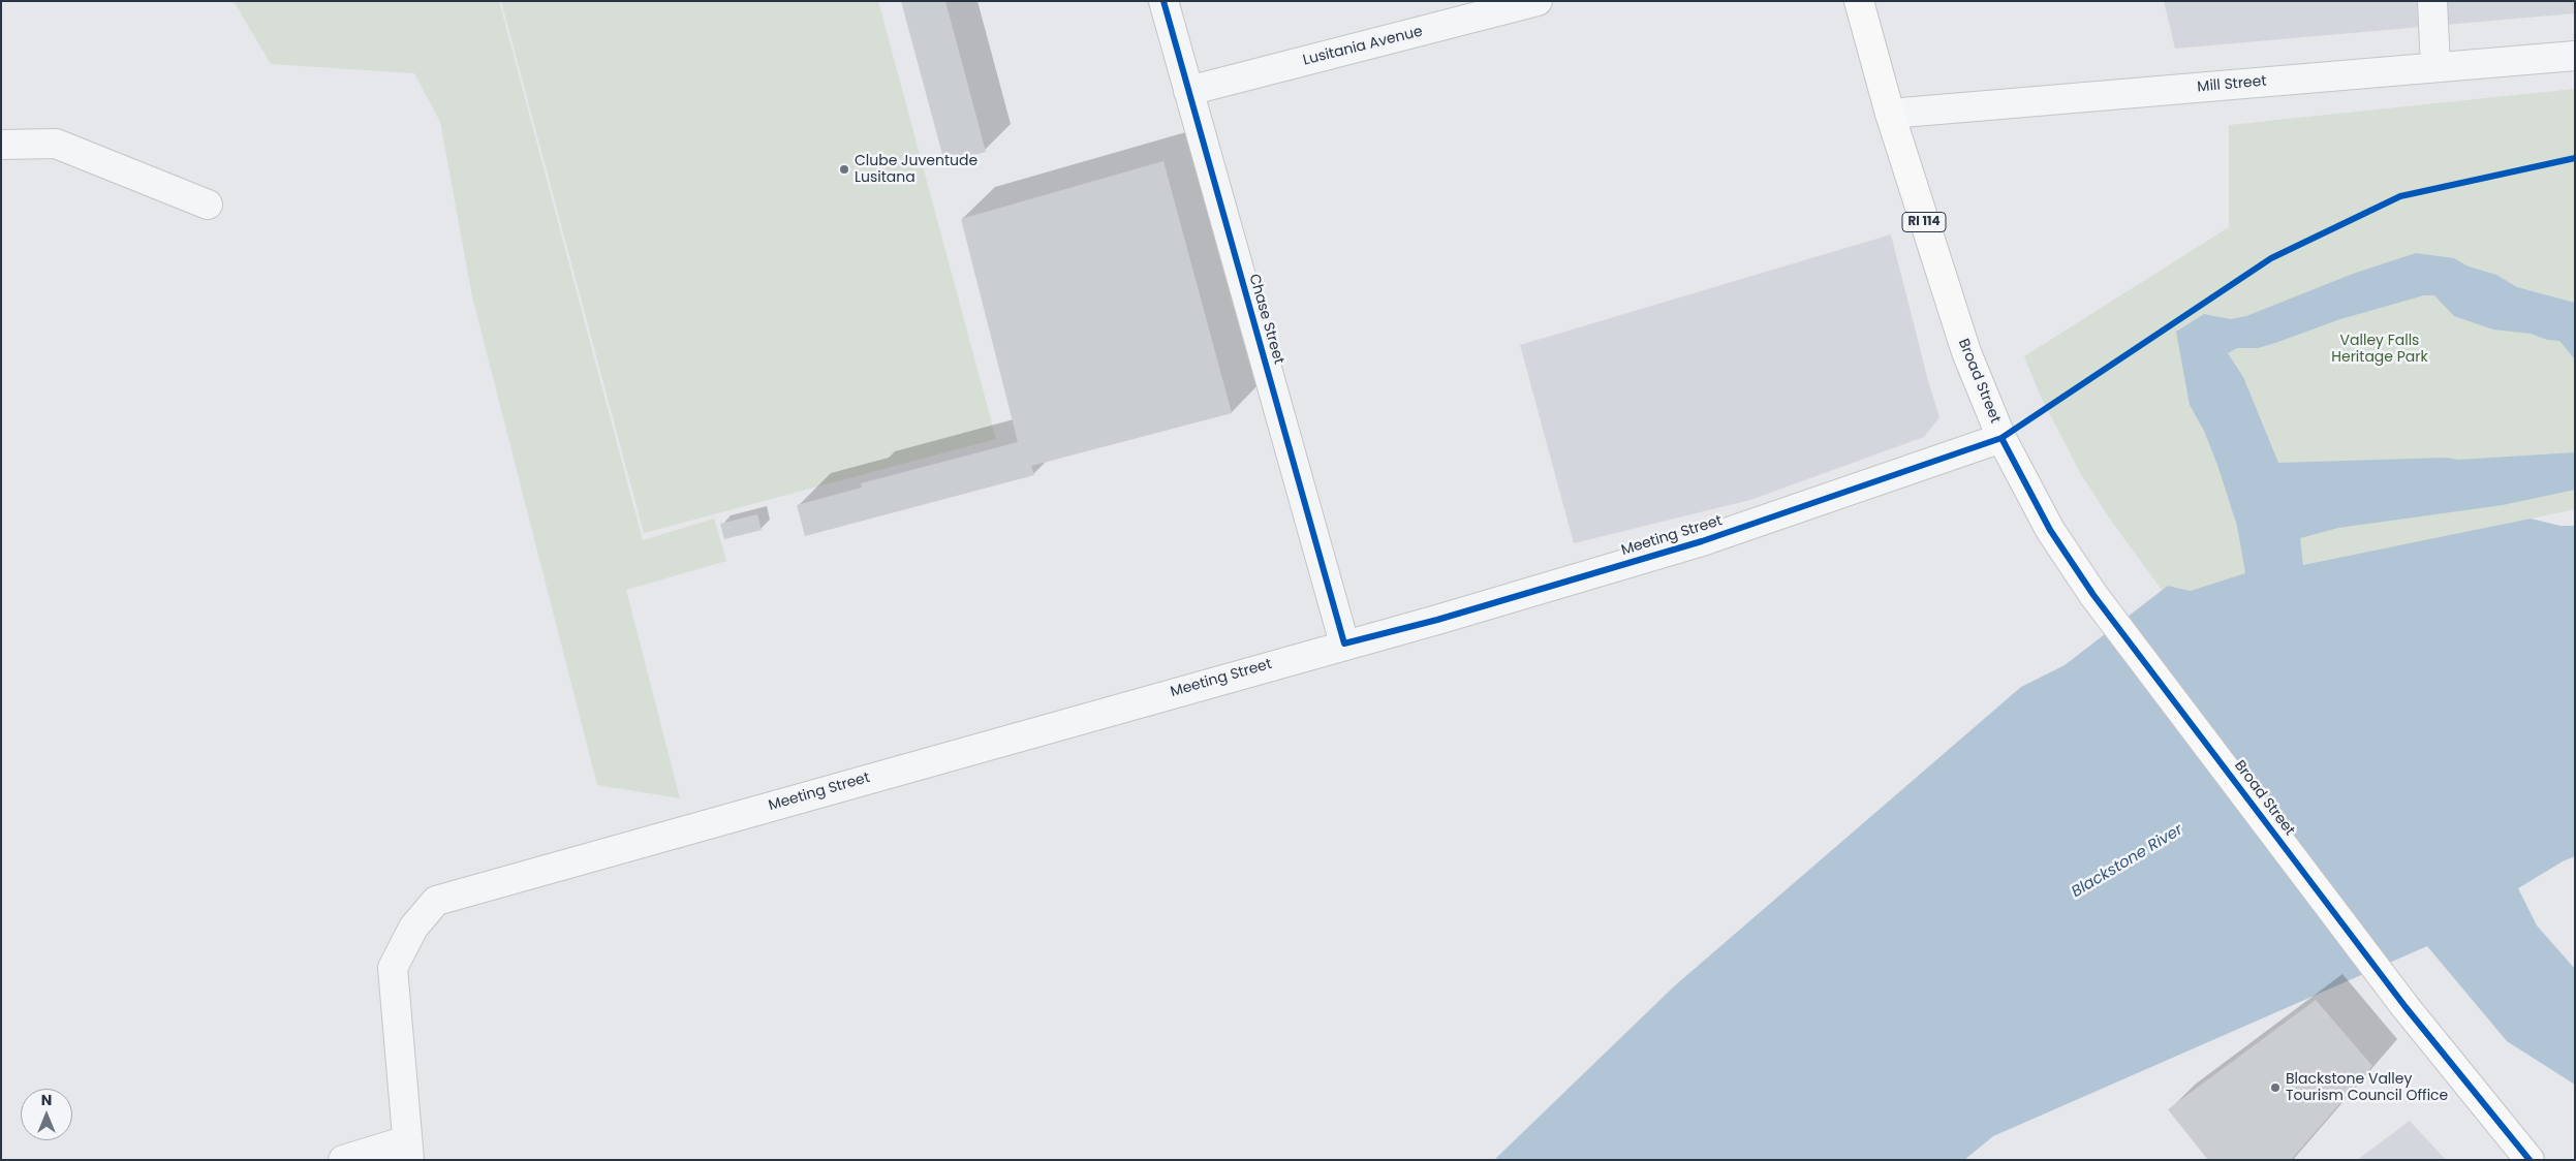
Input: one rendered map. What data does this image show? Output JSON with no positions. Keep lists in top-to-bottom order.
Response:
{
  "streets": {
    "main road": ["RI 114", "Broad Street"],
    "street": [
      "Lusitania Avenue",
      "Mill Street",
      "Chase Street",
      "Meeting Street"
    ]
  },
  "crossings": [
    ["Lusitania Avenue", "Chase Street"],
    ["Mill Street", "Broad Street"],
    ["Chase Street", "Meeting Street"],
    ["Broad Street", "Meeting Street"]
  ],
  "water": ["Blackstone River"],
  "parks": ["Valley Falls Heritage Park"],
  "places": ["Clube Juventude Lusitana", "Blackstone Valley Tourism Council Office"],
  "north": "top"
}
